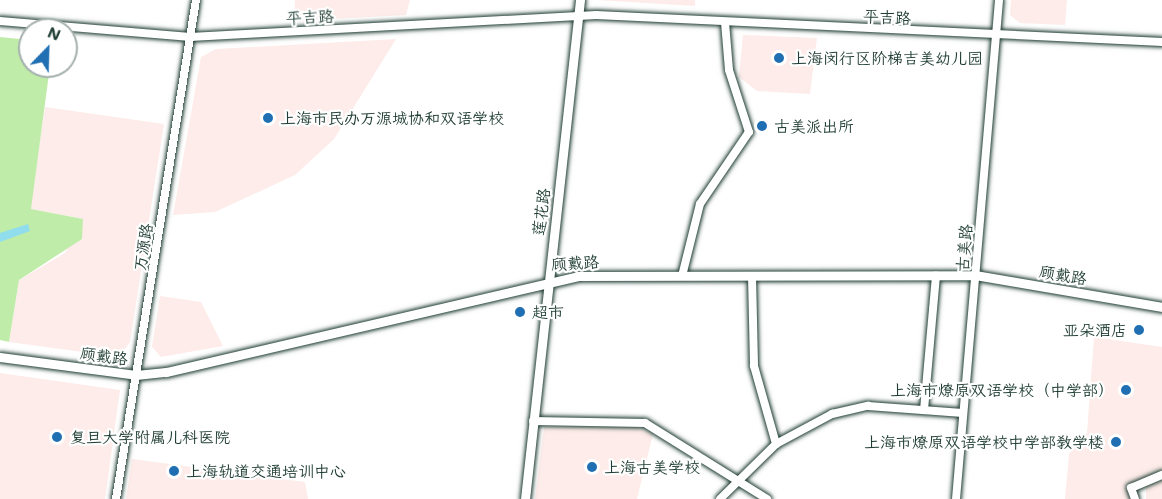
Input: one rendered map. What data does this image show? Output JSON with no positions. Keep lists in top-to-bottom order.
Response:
{
  "streets": {
    "main road": ["莲花路", "顾戴路"],
    "street": ["平吉路", "万源路", "古美路"]
  },
  "crossings": [
    ["平吉路", "莲花路"],
    ["平吉路", "万源路"],
    ["平吉路", "古美路"],
    ["莲花路", "顾戴路"],
    ["万源路", "顾戴路"],
    ["古美路", "顾戴路"]
  ],
  "places": [
    "上海闵行区阶梯吉美幼儿园",
    "上海市民办万源城协和双语学校",
    "古美派出所",
    "超市",
    "亚朵酒店",
    "上海市燎原双语学校（中学部）",
    "复旦大学附属儿科医院",
    "上海市燎原双语学校中学部教学楼",
    "上海古美学校",
    "上海轨道交通培训中心"
  ],
  "north": "top right"
}
